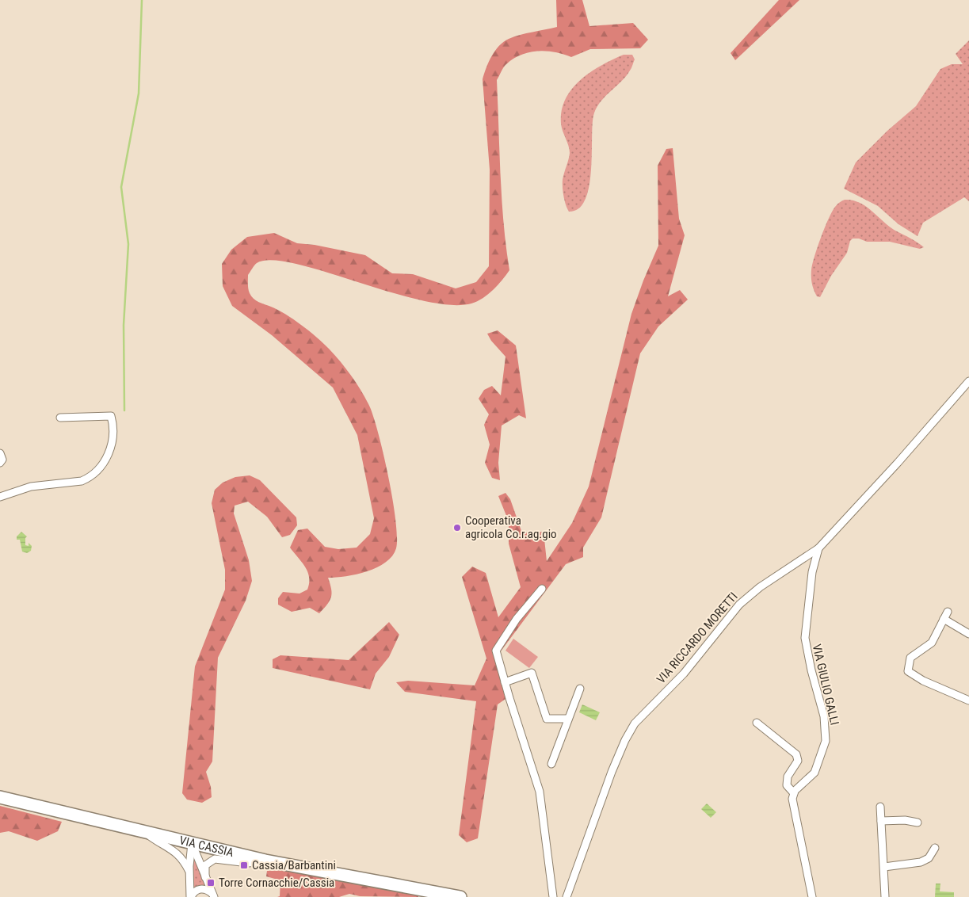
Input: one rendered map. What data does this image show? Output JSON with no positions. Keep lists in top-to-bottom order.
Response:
{
  "streets": {
    "main road": ["VIA CASSIA"],
    "street": ["VIA RICCARDO MORETTI", "VIA GIULIO GALLI"]
  },
  "crossings": [
    ["VIA RICCARDO MORETTI", "VIA GIULIO GALLI"]
  ],
  "places": {
    "other": ["Cooperativa agricola Co.r.ag.gio"],
    "transit": ["Cassia/Barbantini", "Torre Cornacchie/Cassia"]
  }
}
